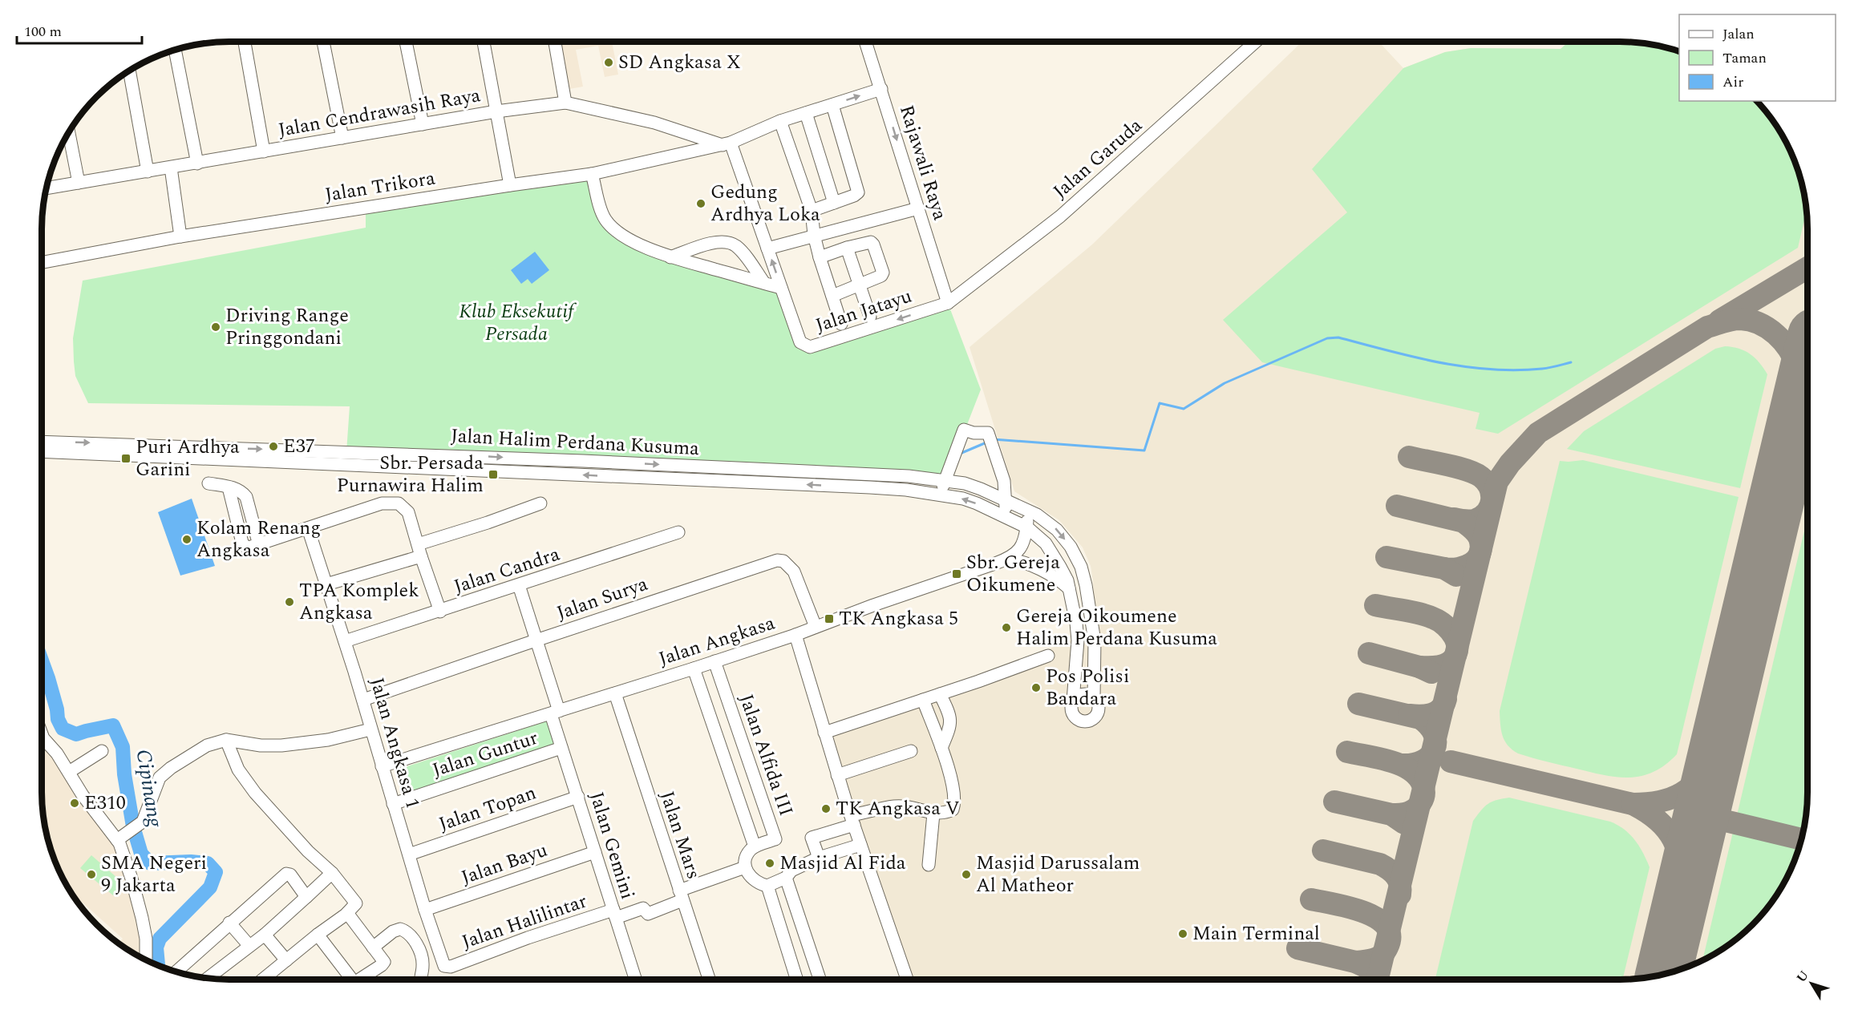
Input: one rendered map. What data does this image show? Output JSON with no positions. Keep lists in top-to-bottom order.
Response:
{
  "streets": {
    "street": [
      "Jalan Cendrawasih Raya",
      "Jalan Garuda",
      "Rajawali Raya",
      "Jalan Trikora",
      "Jalan Jatayu",
      "Jalan Halim Perdana Kusuma",
      "Jalan Candra",
      "Jalan Surya",
      "Jalan Angkasa",
      "Jalan Angkasa 1",
      "Jalan Guntur",
      "Jalan Alfida III",
      "Jalan Topan",
      "Jalan Mars",
      "Jalan Gemini",
      "Jalan Bayu",
      "Jalan Halilintar"
    ]
  },
  "crossings": [
    ["Jalan Cendrawasih Raya", "Jalan Trikora"],
    ["Jalan Cendrawasih Raya", "Jalan Jatayu"],
    ["Jalan Garuda", "Rajawali Raya"],
    ["Jalan Garuda", "Jalan Jatayu"],
    ["Rajawali Raya", "Jalan Trikora"],
    ["Rajawali Raya", "Jalan Jatayu"],
    ["Jalan Trikora", "Jalan Jatayu"],
    ["Jalan Halim Perdana Kusuma", "Jalan Angkasa"],
    ["Jalan Candra", "Jalan Angkasa 1"],
    ["Jalan Candra", "Jalan Gemini"],
    ["Jalan Surya", "Jalan Angkasa"],
    ["Jalan Surya", "Jalan Angkasa 1"],
    ["Jalan Surya", "Jalan Gemini"],
    ["Jalan Angkasa", "Jalan Angkasa 1"],
    ["Jalan Angkasa", "Jalan Alfida III"],
    ["Jalan Angkasa", "Jalan Mars"],
    ["Jalan Angkasa", "Jalan Gemini"],
    ["Jalan Angkasa 1", "Jalan Guntur"],
    ["Jalan Angkasa 1", "Jalan Topan"],
    ["Jalan Angkasa 1", "Jalan Bayu"],
    ["Jalan Angkasa 1", "Jalan Halilintar"],
    ["Jalan Guntur", "Jalan Gemini"],
    ["Jalan Topan", "Jalan Gemini"],
    ["Jalan Mars", "Jalan Halilintar"],
    ["Jalan Gemini", "Jalan Bayu"],
    ["Jalan Gemini", "Jalan Halilintar"]
  ],
  "water": ["Cipinang"],
  "parks": ["Klub Eksekutif Persada"],
  "places": {
    "other": [
      "SD Angkasa X",
      "Gedung Ardhya Loka",
      "Driving Range Pringgondani",
      "E37",
      "Kolam Renang Angkasa",
      "TPA Komplek Angkasa",
      "Gereja Oikoumene Halim Perdana Kusuma",
      "Pos Polisi Bandara",
      "E310",
      "TK Angkasa V",
      "Masjid Al Fida",
      "SMA Negeri 9 Jakarta",
      "Masjid Darussalam Al Matheor",
      "Main Terminal"
    ],
    "transit": [
      "Puri Ardhya Garini",
      "Sbr. Persada Purnawira Halim",
      "Sbr. Gereja Oikumene",
      "TK Angkasa 5"
    ]
  },
  "legend": ["Jalan", "Taman", "Air"],
  "scale_bar": "100 m",
  "north": "top left"
}
